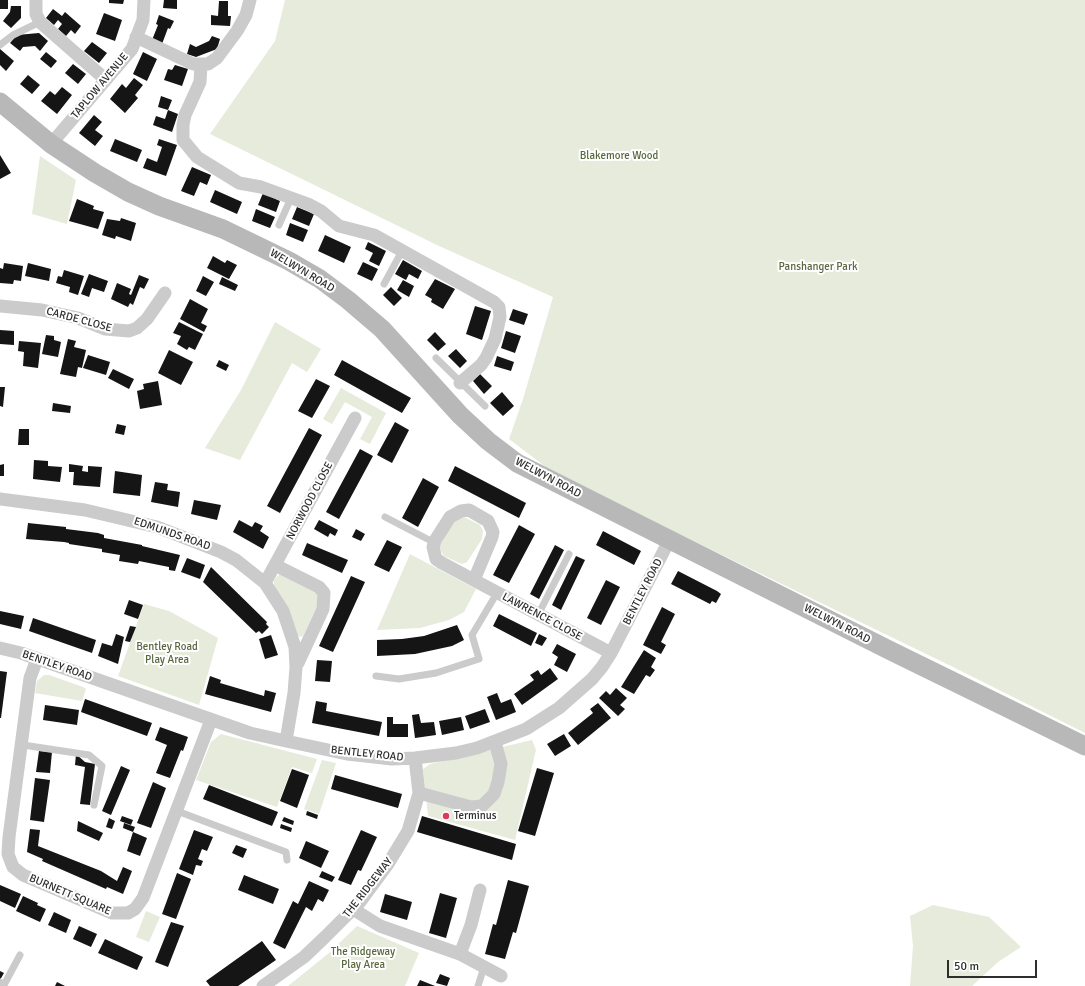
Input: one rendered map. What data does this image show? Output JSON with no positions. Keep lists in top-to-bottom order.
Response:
{
  "streets": {
    "main road": ["WELWYN ROAD"],
    "street": [
      "TAPLOW AVENUE",
      "CARDE CLOSE",
      "NORWOOD CLOSE",
      "EDMUNDS ROAD",
      "BENTLEY ROAD",
      "LAWRENCE CLOSE",
      "THE RIDGEWAY",
      "BURNETT SQUARE"
    ]
  },
  "crossings": [
    ["TAPLOW AVENUE", "WELWYN ROAD"],
    ["WELWYN ROAD", "BENTLEY ROAD"],
    ["NORWOOD CLOSE", "EDMUNDS ROAD"],
    ["EDMUNDS ROAD", "BENTLEY ROAD"],
    ["BENTLEY ROAD", "LAWRENCE CLOSE"],
    ["BENTLEY ROAD", "THE RIDGEWAY"],
    ["BENTLEY ROAD", "BURNETT SQUARE"]
  ],
  "parks": [
    "Blakemore Wood",
    "Panshanger Park",
    "Bentley Road Play Area",
    "The Ridgeway Play Area"
  ],
  "places": ["Terminus"],
  "scale_bar": "50 m"
}
